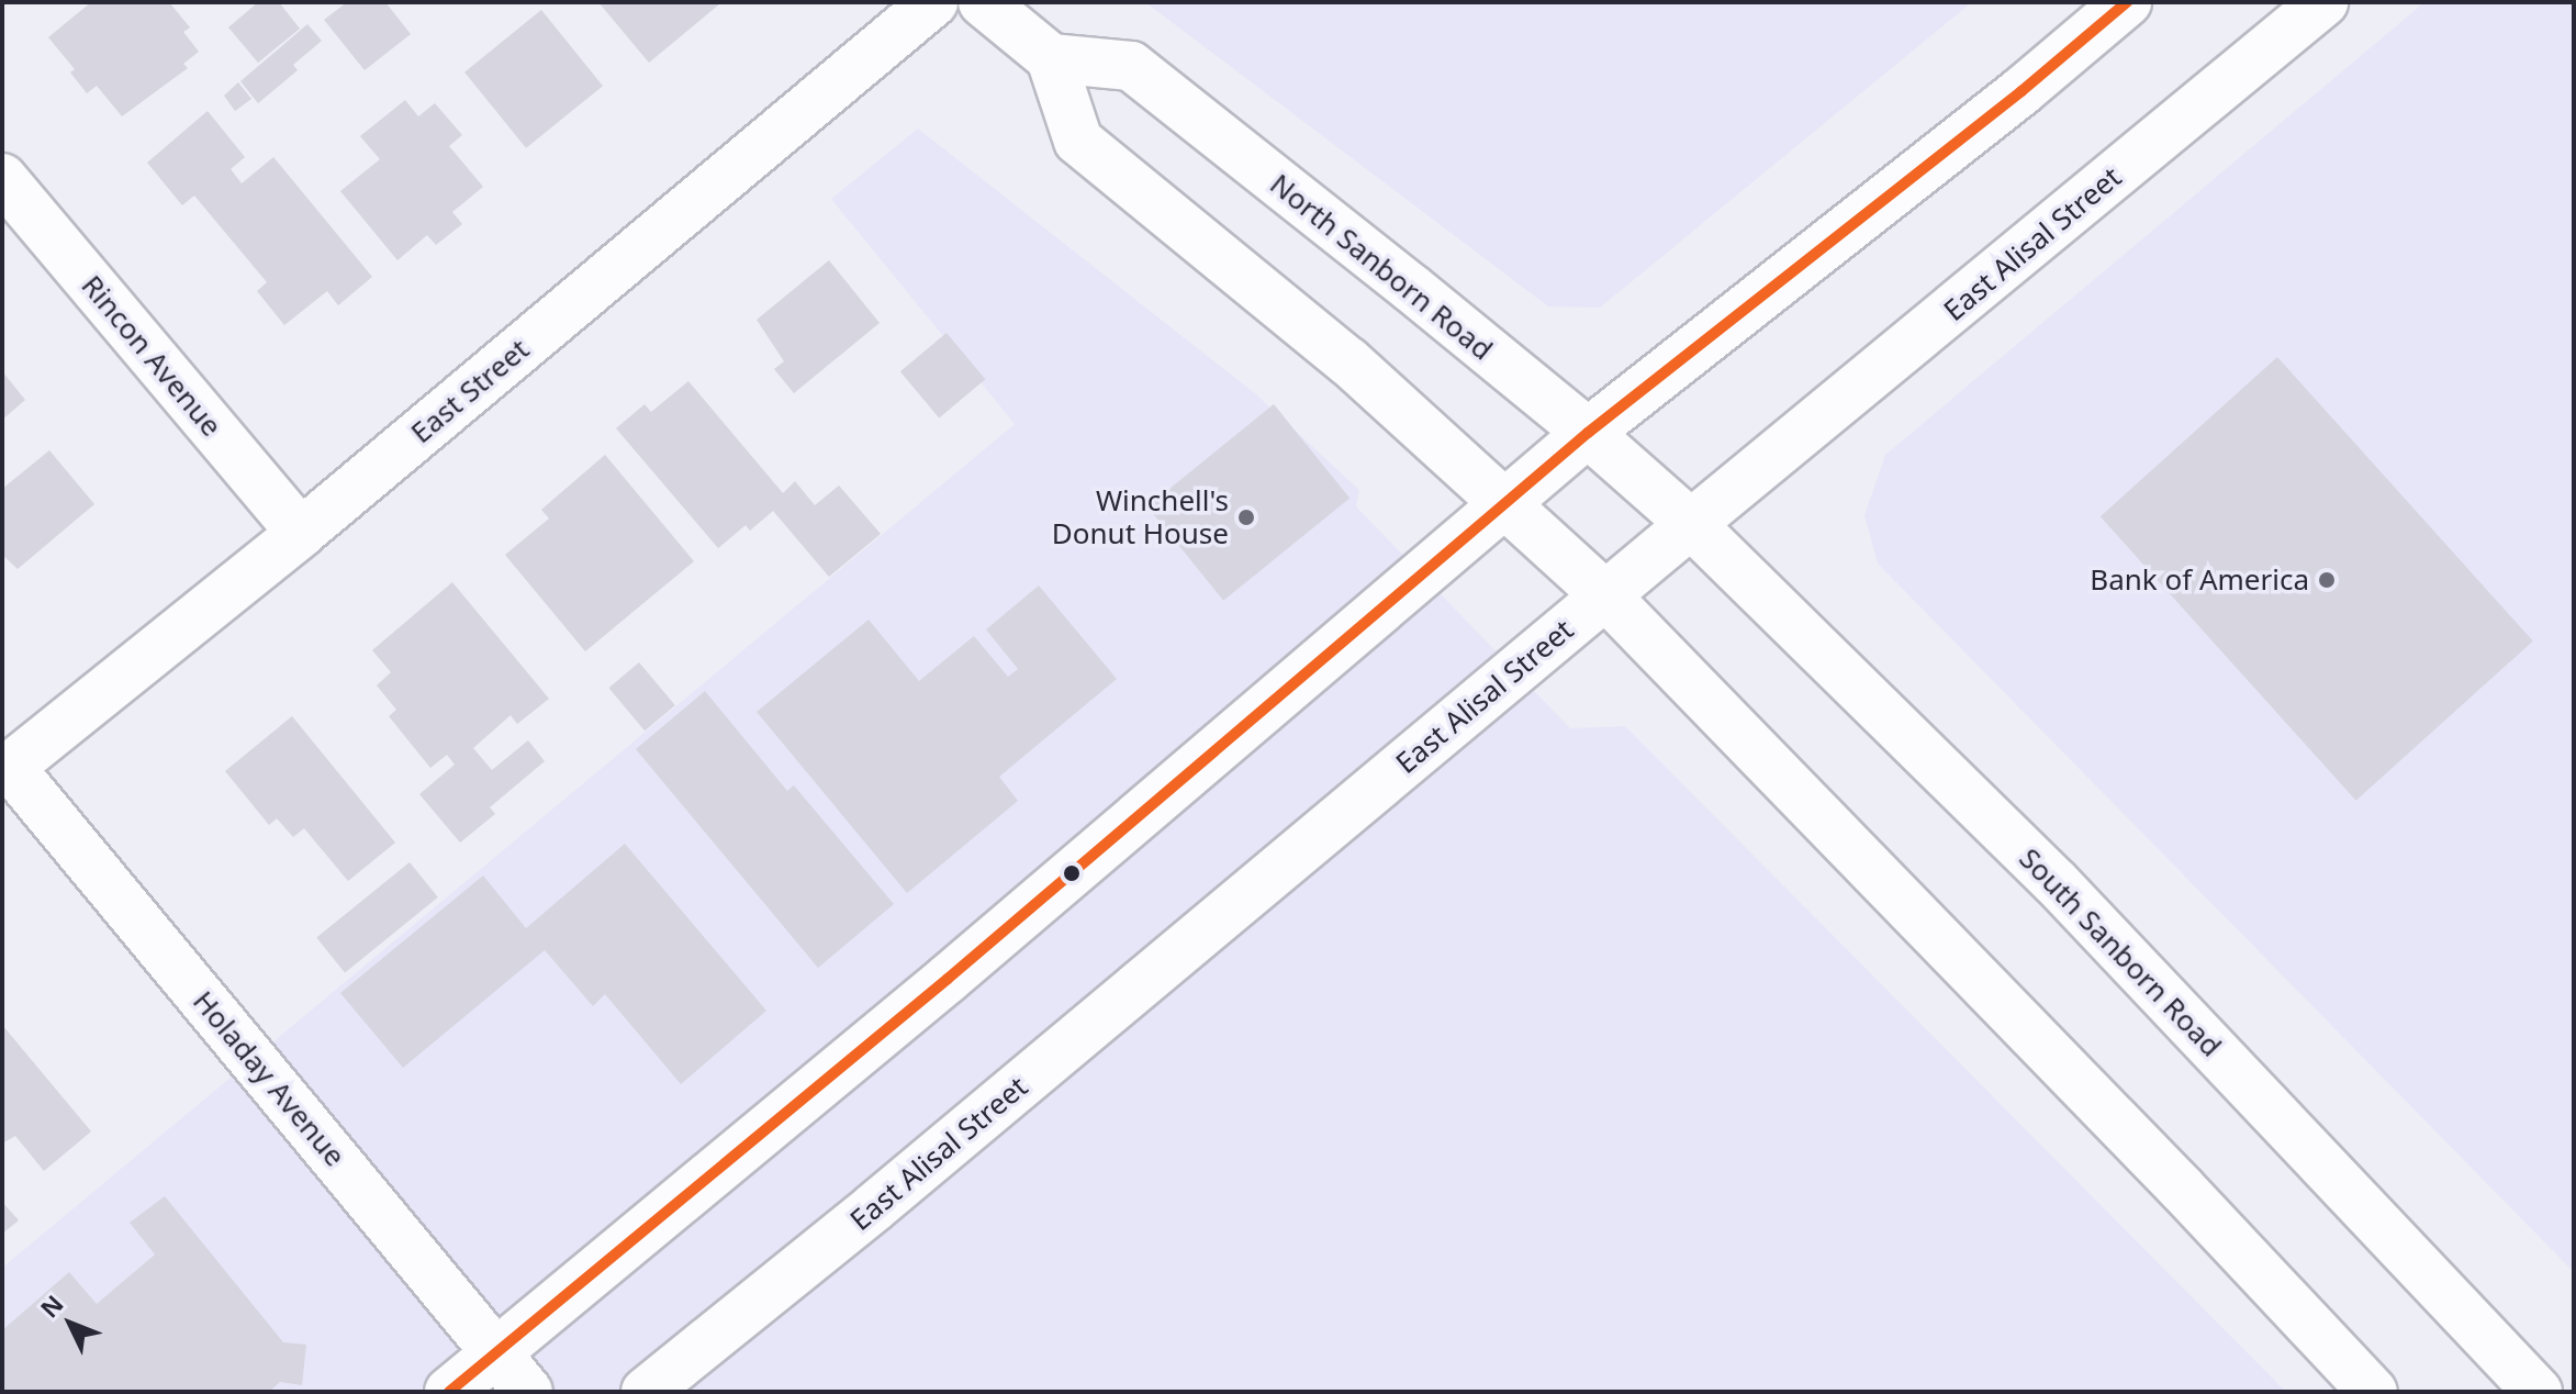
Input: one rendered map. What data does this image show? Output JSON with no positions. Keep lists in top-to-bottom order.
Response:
{
  "streets": {
    "main road": [
      "East Alisal Street",
      "North Sanborn Road",
      "Rincon Avenue",
      "East Street",
      "South Sanborn Road",
      "Holaday Avenue"
    ]
  },
  "crossings": [
    ["East Alisal Street", "North Sanborn Road"],
    ["East Alisal Street", "South Sanborn Road"],
    ["North Sanborn Road", "South Sanborn Road"],
    ["Rincon Avenue", "East Street"],
    ["East Street", "Holaday Avenue"]
  ],
  "places": ["Winchell's Donut House", "Bank of America"],
  "north": "top left"
}
